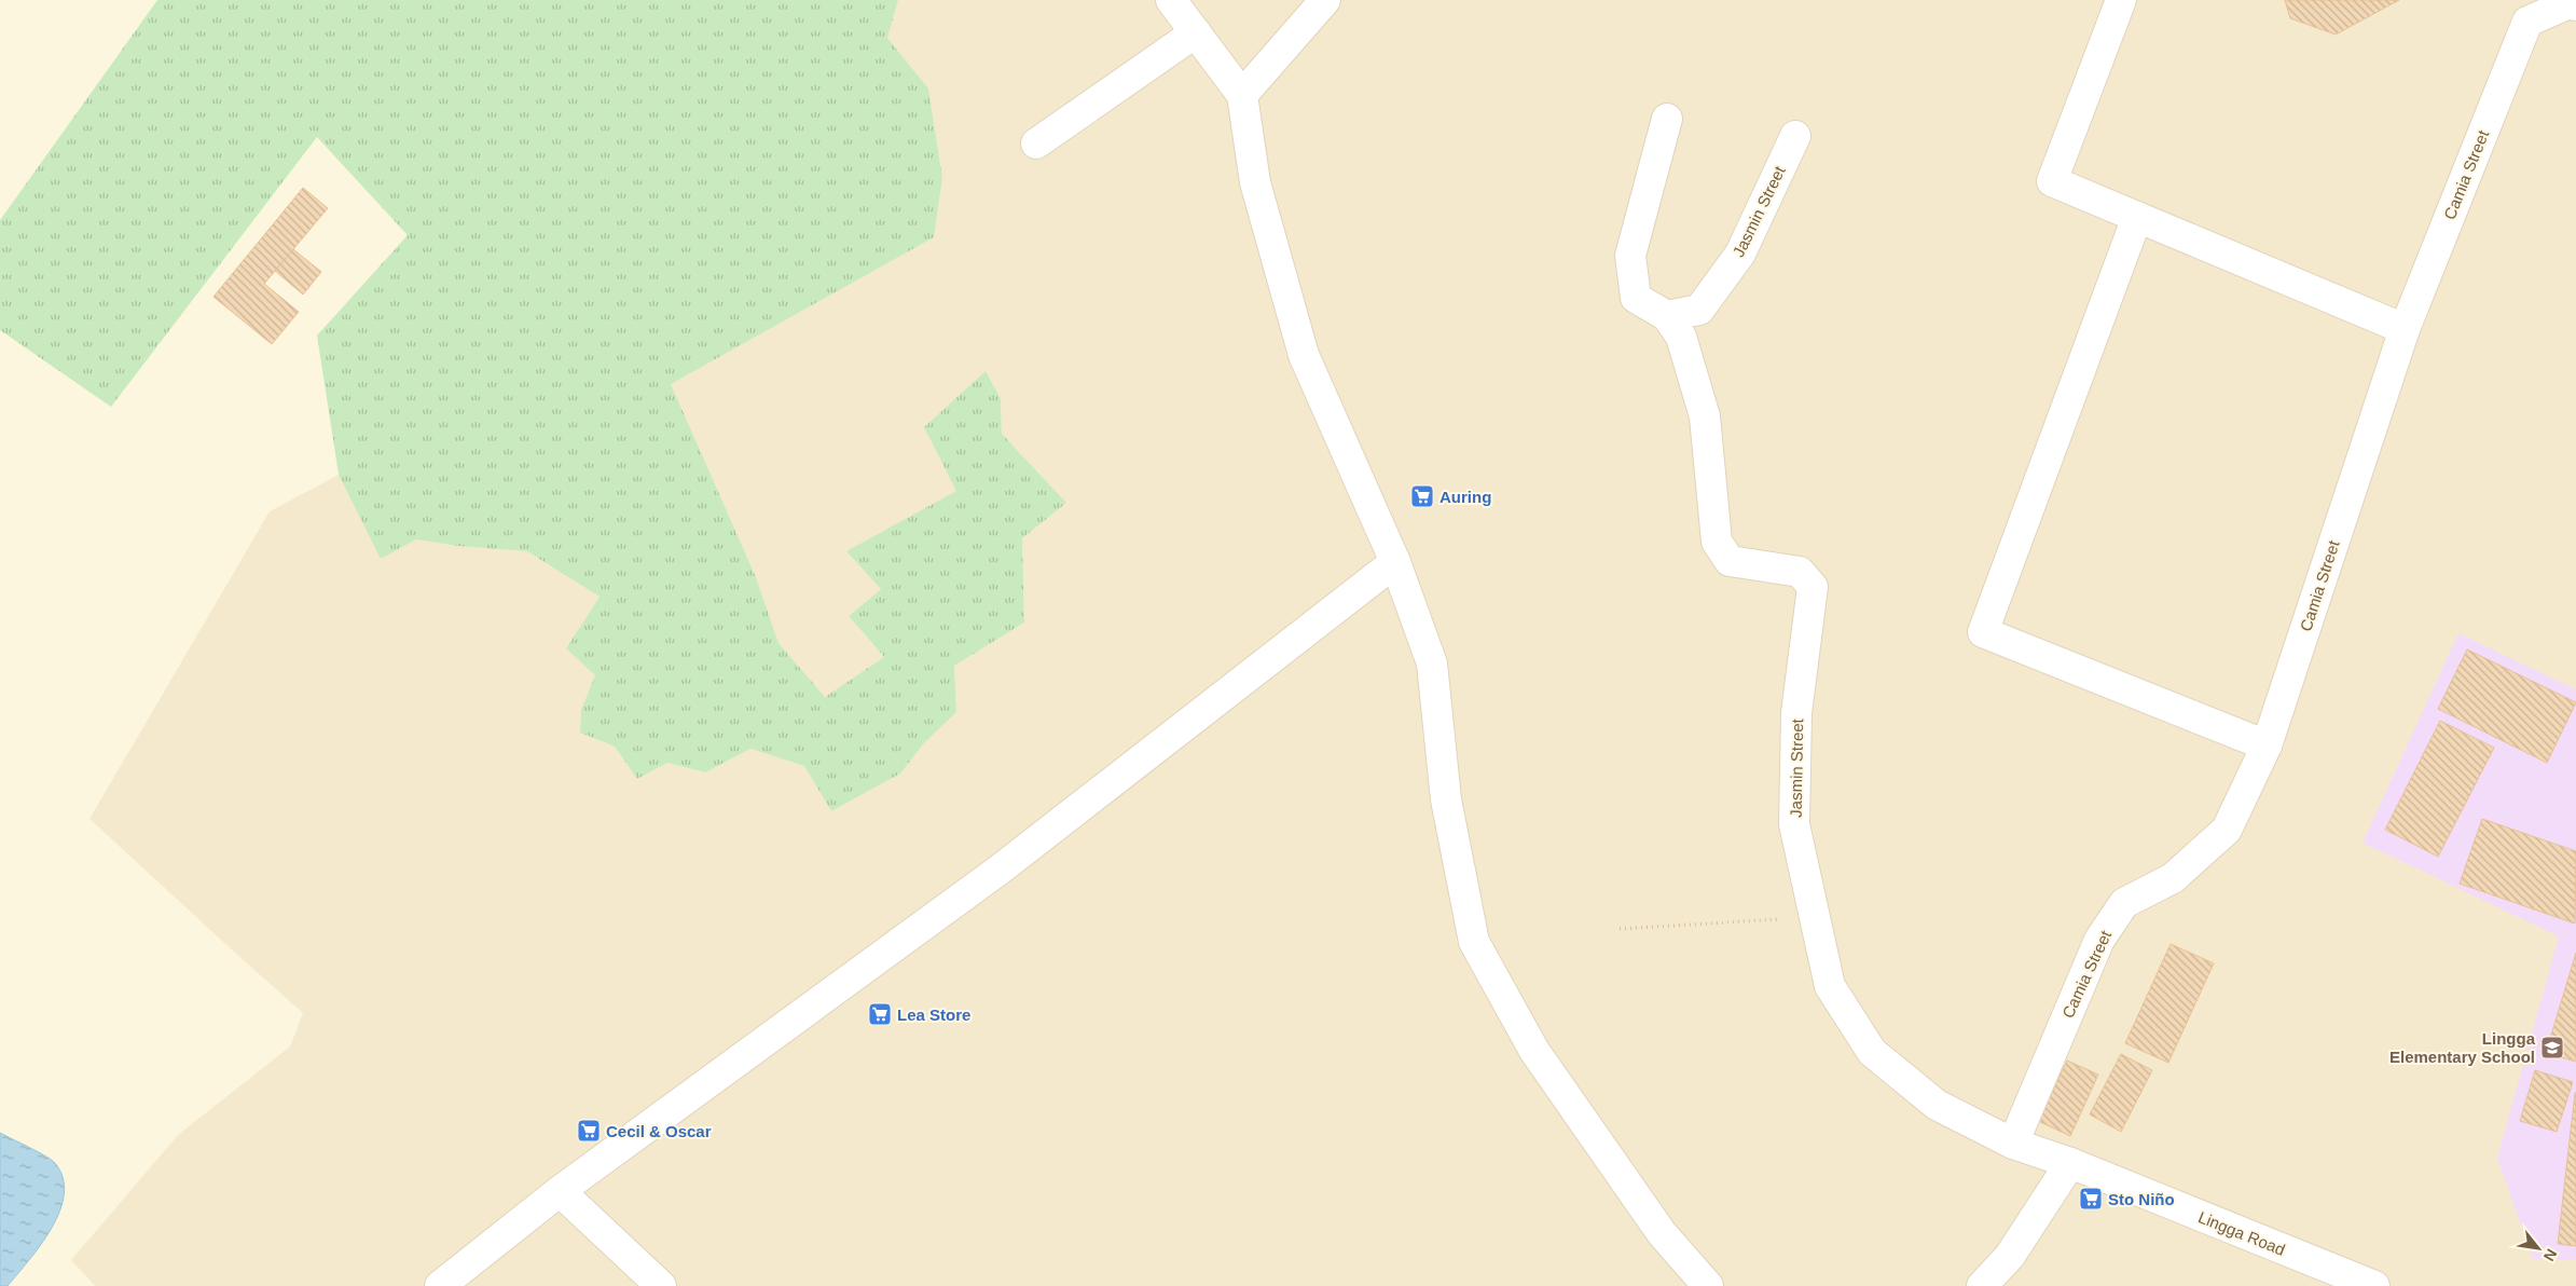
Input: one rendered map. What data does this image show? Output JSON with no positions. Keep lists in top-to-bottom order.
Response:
{
  "streets": {
    "street": ["Camia Street", "Jasmin Street", "Lingga Road"]
  },
  "crossings": [
    ["Camia Street", "Jasmin Street"],
    ["Jasmin Street", "Lingga Road"]
  ],
  "places": {
    "supermarket": [
      "Auring",
      "Lea Store",
      "Cecil & Oscar",
      "Sto Niño"
    ],
    "school or university": ["Lingga Elementary School"]
  },
  "north": "bottom right"
}
